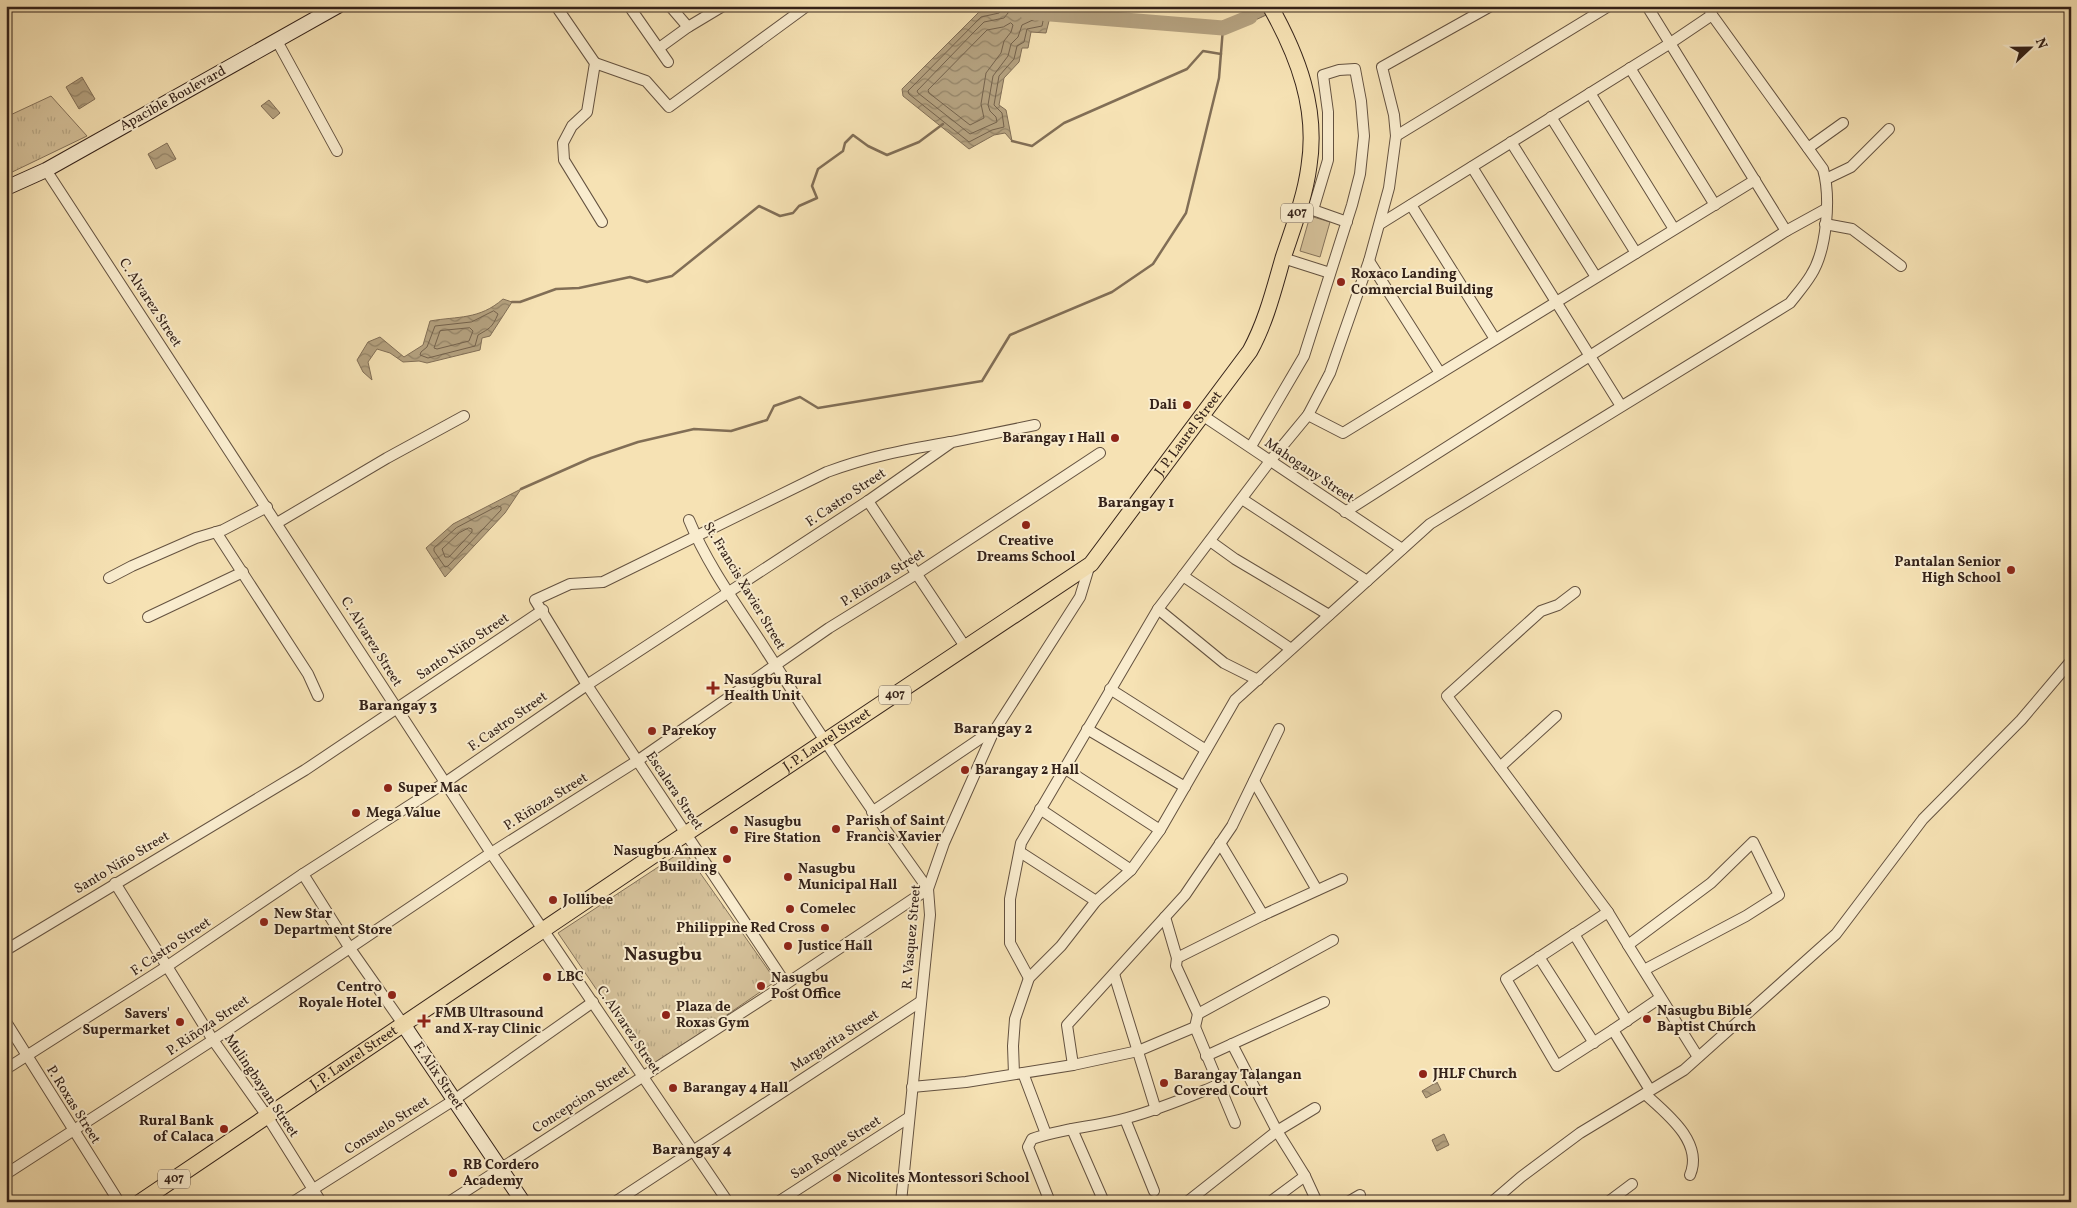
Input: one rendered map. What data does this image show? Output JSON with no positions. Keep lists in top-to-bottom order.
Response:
{
  "streets": {
    "main road": ["407", "J. P. Laurel Street"],
    "street": [
      "Apacible Boulevard",
      "C. Alvarez Street",
      "Mahogany Street",
      "F. Castro Street",
      "P. Riñoza Street",
      "St. Francis Xavier Street",
      "Santo Niño Street",
      "Escalera Street",
      "R. Vasquez Street",
      "Margarita Street",
      "F. Alix Street",
      "Mulingbayan Street",
      "Concepcion Street",
      "P. Roxas Street",
      "Consuelo Street",
      "San Roque Street"
    ]
  },
  "crossings": [
    ["Apacible Boulevard", "C. Alvarez Street"],
    ["C. Alvarez Street", "J. P. Laurel Street"],
    ["C. Alvarez Street", "F. Castro Street"],
    ["C. Alvarez Street", "P. Riñoza Street"],
    ["C. Alvarez Street", "Santo Niño Street"],
    ["C. Alvarez Street", "Margarita Street"],
    ["C. Alvarez Street", "Concepcion Street"],
    ["C. Alvarez Street", "Consuelo Street"],
    ["J. P. Laurel Street", "Mahogany Street"],
    ["J. P. Laurel Street", "St. Francis Xavier Street"],
    ["J. P. Laurel Street", "Escalera Street"],
    ["J. P. Laurel Street", "R. Vasquez Street"],
    ["J. P. Laurel Street", "F. Alix Street"],
    ["J. P. Laurel Street", "Mulingbayan Street"],
    ["F. Castro Street", "St. Francis Xavier Street"],
    ["F. Castro Street", "Escalera Street"],
    ["F. Castro Street", "F. Alix Street"],
    ["F. Castro Street", "Mulingbayan Street"],
    ["F. Castro Street", "P. Roxas Street"],
    ["P. Riñoza Street", "St. Francis Xavier Street"],
    ["P. Riñoza Street", "Escalera Street"],
    ["P. Riñoza Street", "F. Alix Street"],
    ["P. Riñoza Street", "Mulingbayan Street"],
    ["P. Riñoza Street", "P. Roxas Street"],
    ["St. Francis Xavier Street", "R. Vasquez Street"],
    ["St. Francis Xavier Street", "Concepcion Street"],
    ["Santo Niño Street", "Escalera Street"],
    ["Santo Niño Street", "Mulingbayan Street"],
    ["Escalera Street", "Concepcion Street"],
    ["R. Vasquez Street", "Margarita Street"],
    ["R. Vasquez Street", "Concepcion Street"],
    ["R. Vasquez Street", "San Roque Street"],
    ["F. Alix Street", "Concepcion Street"],
    ["F. Alix Street", "Consuelo Street"],
    ["Mulingbayan Street", "Consuelo Street"]
  ],
  "districts": [
    "Barangay 1",
    "Barangay 3",
    "Barangay 2",
    "Nasugbu",
    "Barangay 4"
  ],
  "places": {
    "other": [
      "Roxaco Landing Commercial Building",
      "Dali",
      "Barangay 1 Hall",
      "Creative Dreams School",
      "Pantalan Senior High School",
      "Parekoy",
      "Barangay 2 Hall",
      "Super Mac",
      "Mega Value",
      "Parish of Saint Francis Xavier",
      "Nasugbu Fire Station",
      "Nasugbu Annex Building",
      "Nasugbu Municipal Hall",
      "Jollibee",
      "Comelec",
      "New Star Department Store",
      "Philippine Red Cross",
      "Justice Hall",
      "LBC",
      "Nasugbu Post Office",
      "Centro Royale Hotel",
      "Plaza de Roxas Gym",
      "Nasugbu Bible Baptist Church",
      "Savers' Supermarket",
      "JHLF Church",
      "Barangay Talangan Covered Court",
      "Barangay 4 Hall",
      "Rural Bank of Calaca",
      "RB Cordero Academy",
      "Nicolites Montessori School"
    ],
    "health": ["Nasugbu Rural Health Unit", "FMB Ultrasound and X-ray Clinic"]
  },
  "north": "right"
}
